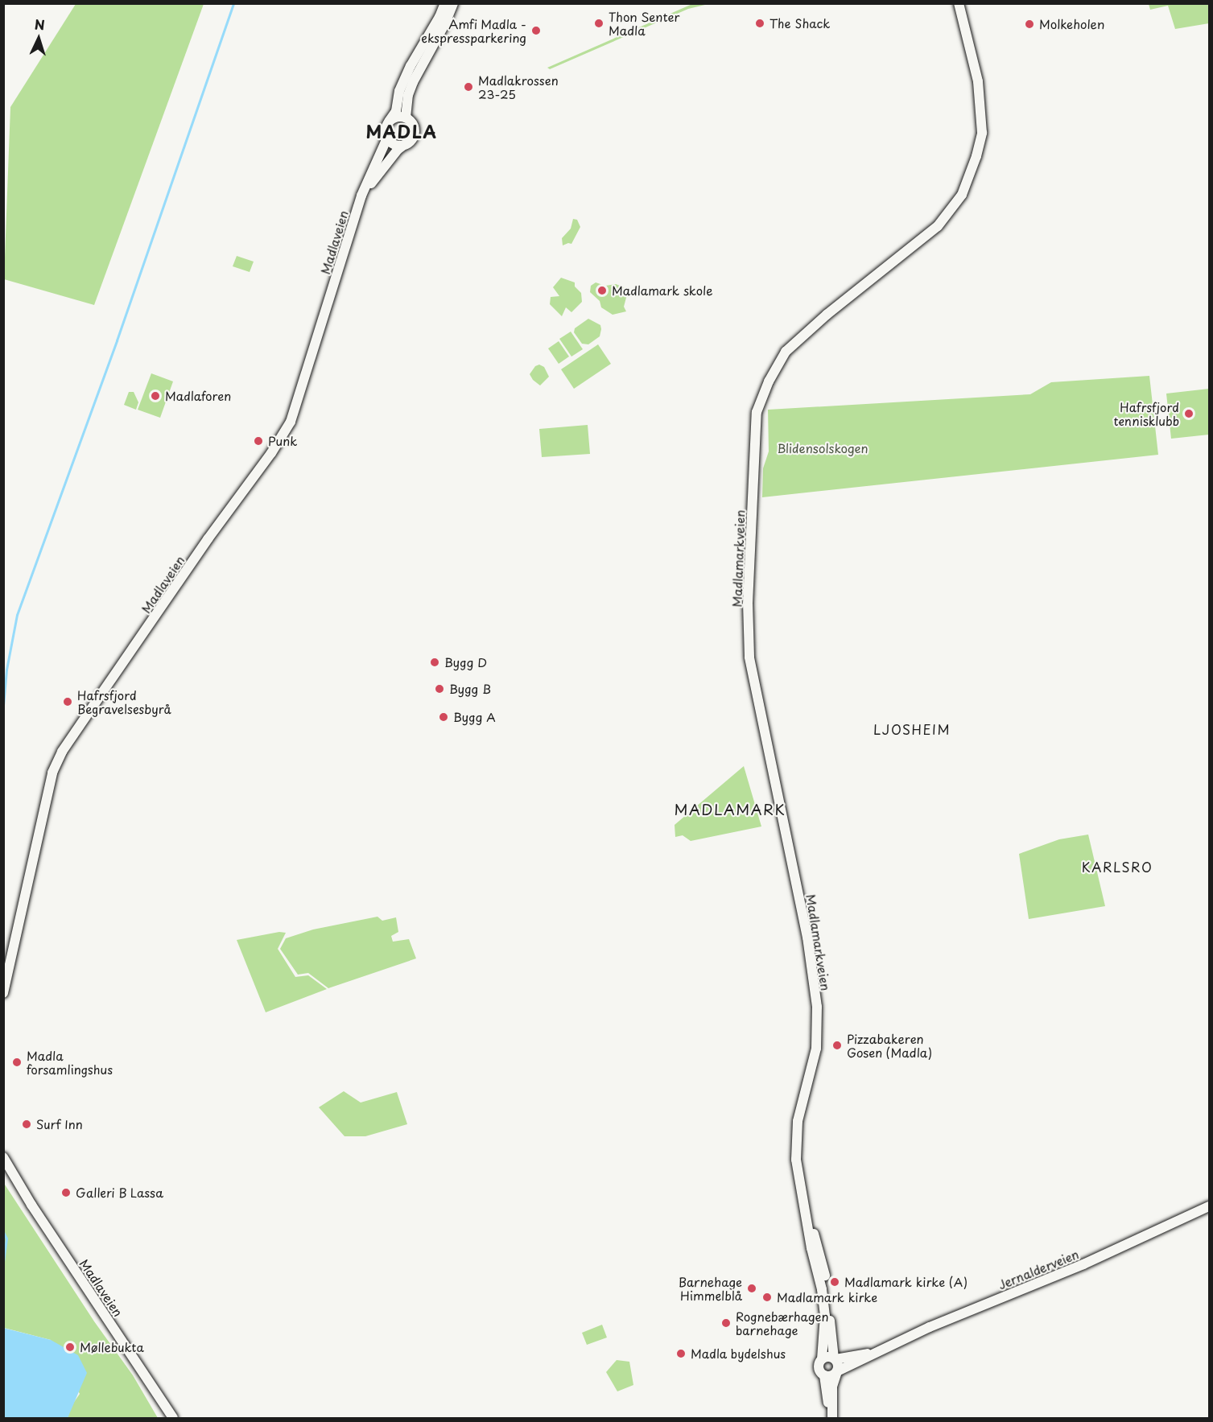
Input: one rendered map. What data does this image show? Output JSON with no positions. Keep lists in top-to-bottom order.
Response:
{
  "streets": {
    "main road": ["Madlaveien", "Madlamarkveien", "Jernalderveien"]
  },
  "crossings": [
    ["Madlamarkveien", "Jernalderveien"]
  ],
  "districts": [
    "MADLA",
    "LJOSHEIM",
    "MADLAMARK",
    "KARLSRO"
  ],
  "parks": ["Blidensolskogen"],
  "places": [
    "Thon Senter Madla",
    "The Shack",
    "Molkeholen",
    "Amfi Madla - ekspressparkering",
    "Madlakrossen 23-25",
    "Madlamark skole",
    "Madlaforen",
    "Hafrsfjord tennisklubb",
    "Punk",
    "Bygg D",
    "Bygg B",
    "Hafrsfjord Begravelsesbyrå",
    "Bygg A",
    "Pizzabakeren Gosen (Madla)",
    "Madla forsamlingshus",
    "Surf Inn",
    "Galleri B Lassa",
    "Madlamark kirke (A)",
    "Barnehage Himmelblå",
    "Madlamark kirke",
    "Rognebærhagen barnehage",
    "Møllebukta",
    "Madla bydelshus"
  ],
  "north": "top"
}
